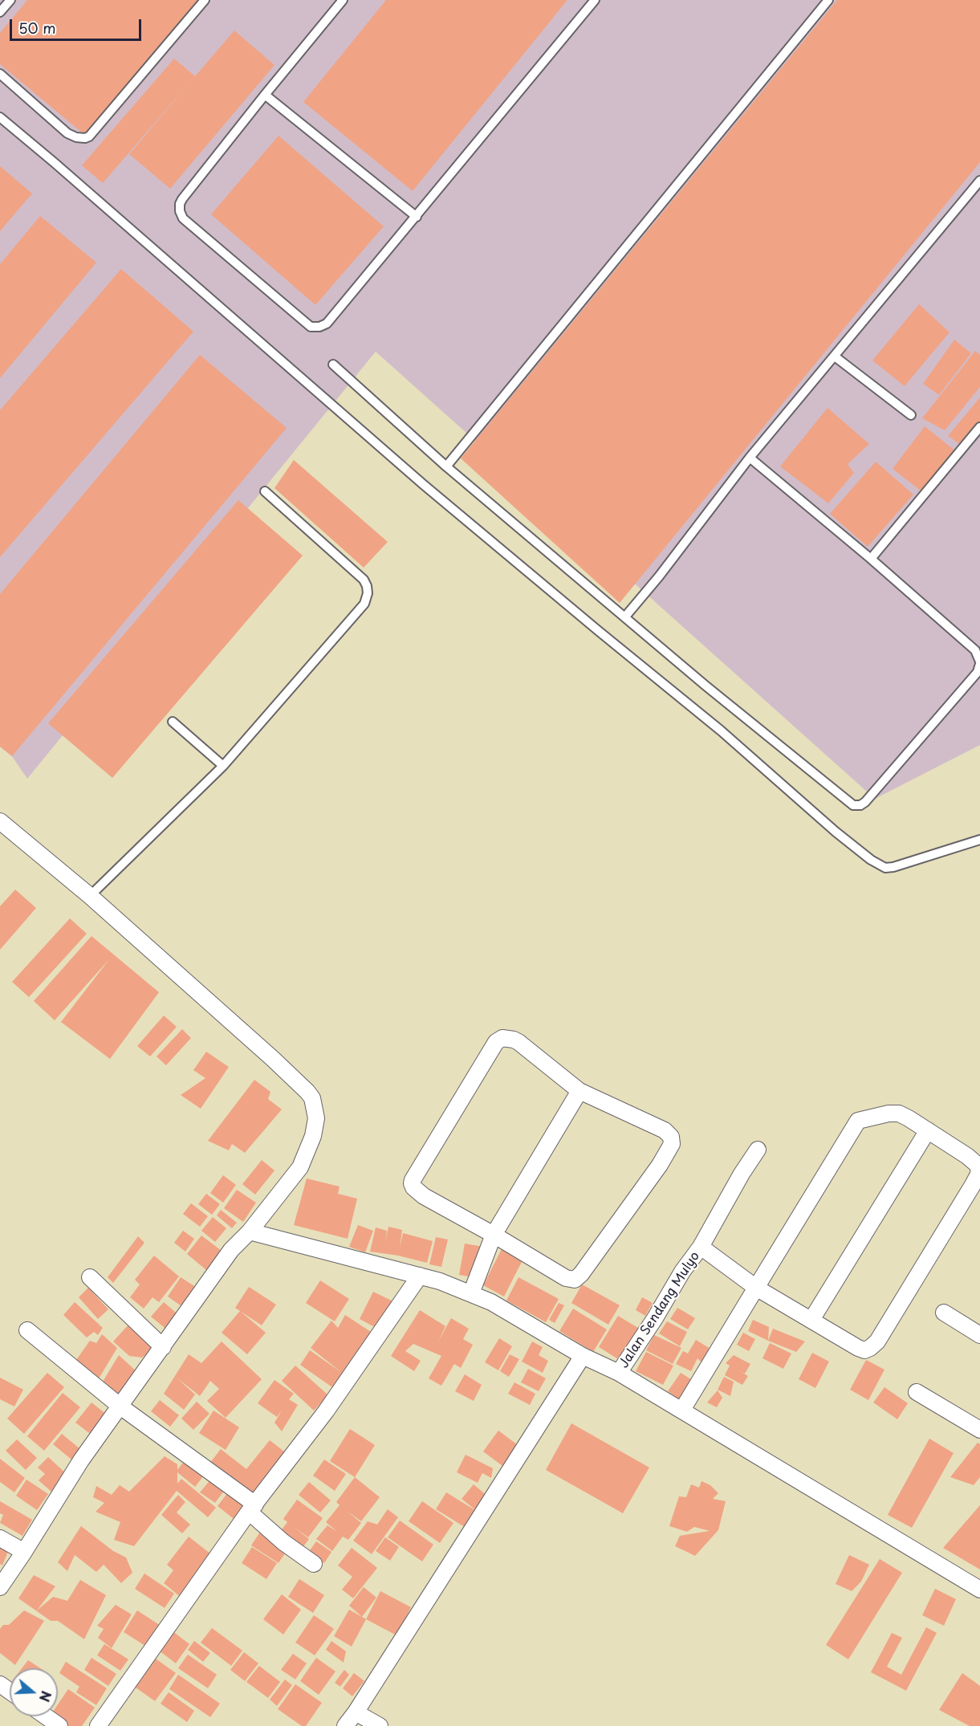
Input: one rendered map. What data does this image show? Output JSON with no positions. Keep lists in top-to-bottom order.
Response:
{
  "streets": {
    "street": ["Jalan Sendang Mulyo"]
  },
  "scale_bar": "50 m",
  "north": "right"
}
